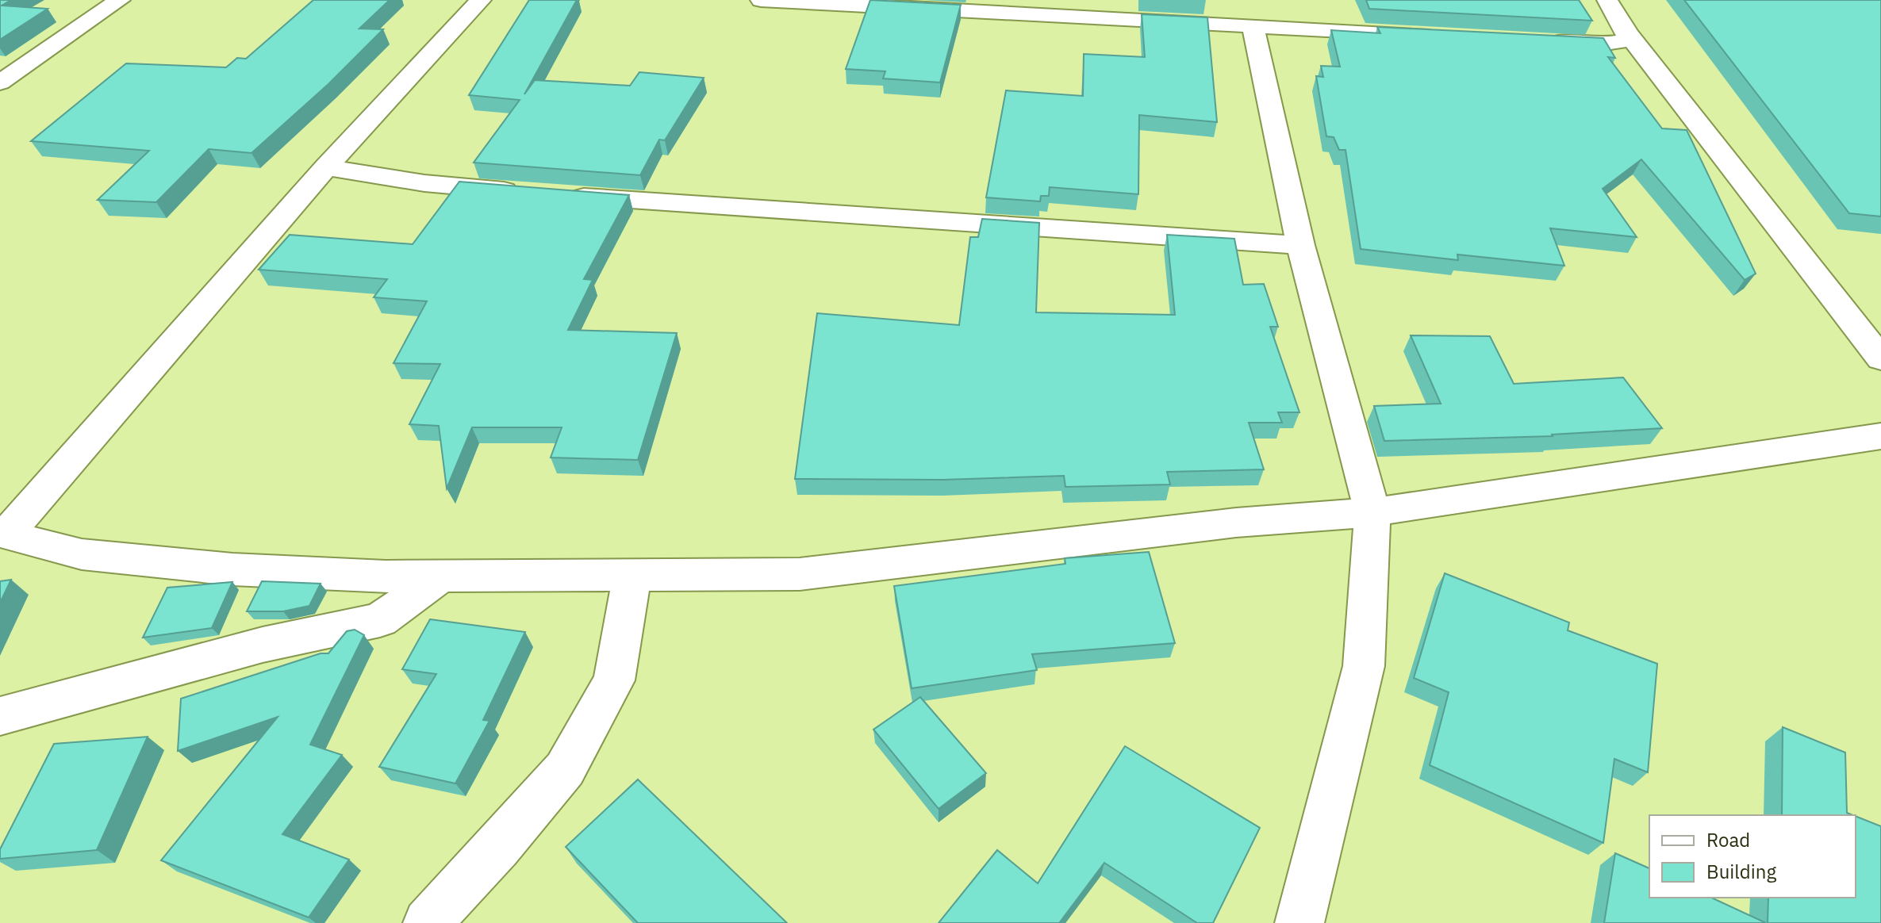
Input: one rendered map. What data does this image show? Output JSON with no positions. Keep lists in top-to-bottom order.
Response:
{
  "legend": ["Road", "Building"]
}
